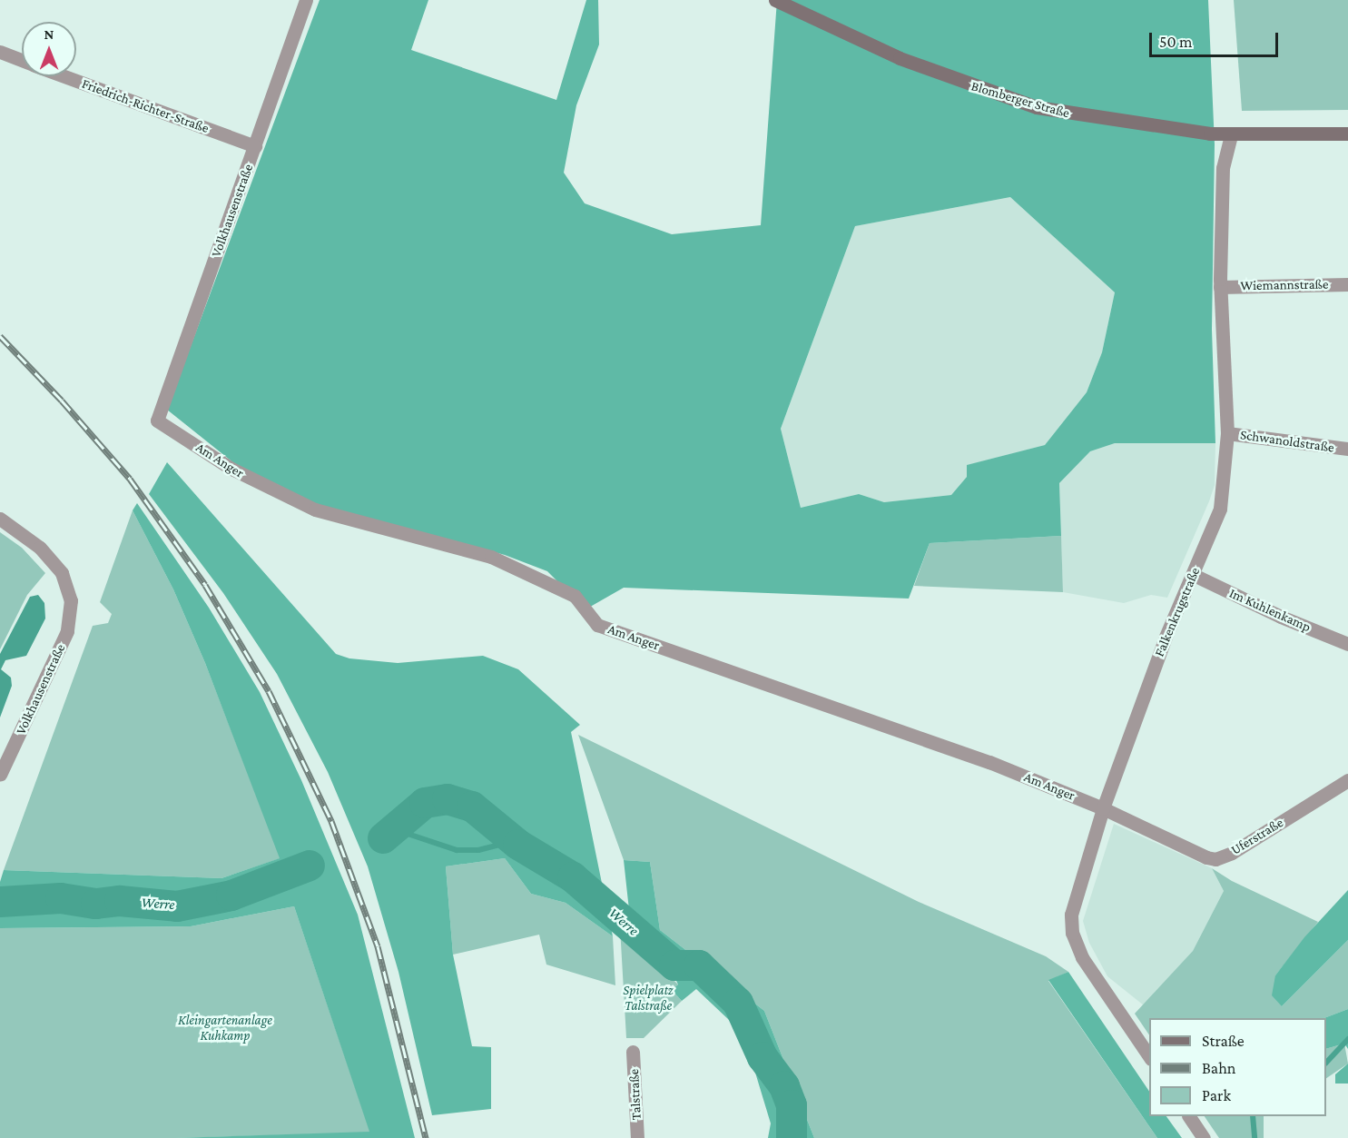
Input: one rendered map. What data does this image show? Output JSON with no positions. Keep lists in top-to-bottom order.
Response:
{
  "streets": {
    "street": [
      "Blomberger Straße",
      "Friedrich-Richter-Straße",
      "Volkhausenstraße",
      "Wiemannstraße",
      "Schwanoldstraße",
      "Am Anger",
      "Im Kuhlenkamp",
      "Falkenkrugstraße",
      "Uferstraße",
      "Talstraße"
    ]
  },
  "crossings": [
    ["Blomberger Straße", "Falkenkrugstraße"],
    ["Friedrich-Richter-Straße", "Volkhausenstraße"],
    ["Volkhausenstraße", "Am Anger"],
    ["Wiemannstraße", "Falkenkrugstraße"],
    ["Schwanoldstraße", "Falkenkrugstraße"],
    ["Am Anger", "Falkenkrugstraße"],
    ["Am Anger", "Uferstraße"],
    ["Im Kuhlenkamp", "Falkenkrugstraße"],
    ["Falkenkrugstraße", "Uferstraße"]
  ],
  "water": ["Werre"],
  "parks": ["Spielplatz Talstraße", "Kleingartenanlage Kuhkamp"],
  "legend": ["Straße", "Bahn", "Park"],
  "scale_bar": "50 m",
  "north": "top"
}
